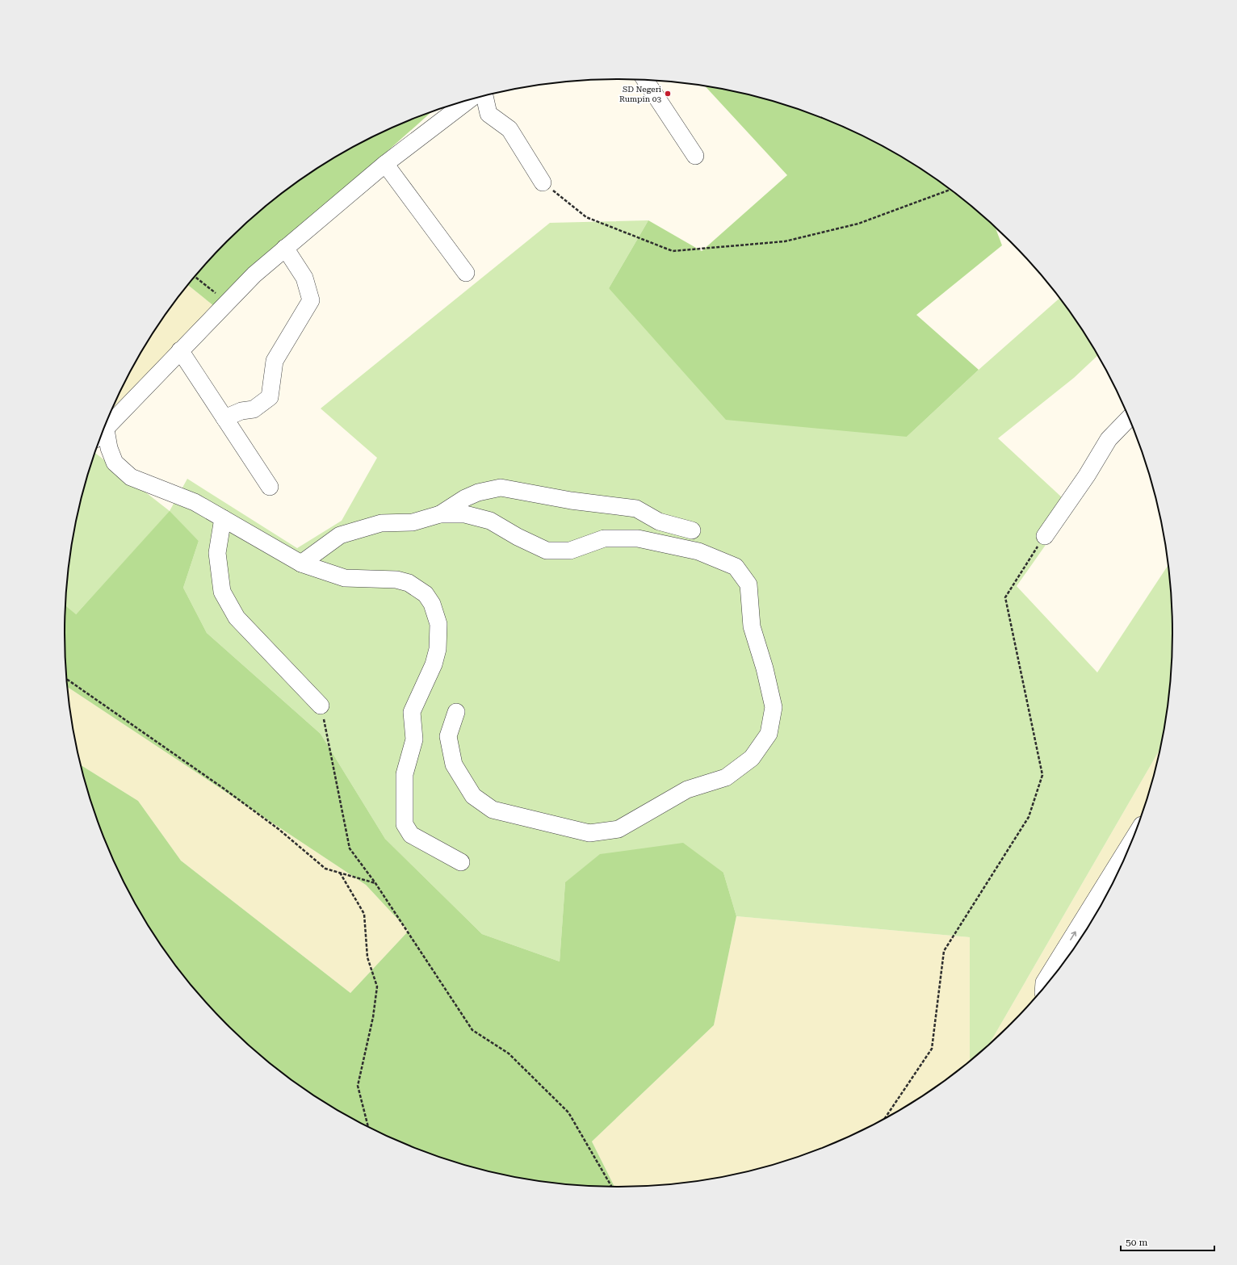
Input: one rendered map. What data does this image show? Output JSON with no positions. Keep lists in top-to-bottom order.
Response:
{
  "places": ["SD Negeri Rumpin 03"],
  "scale_bar": "50 m"
}
